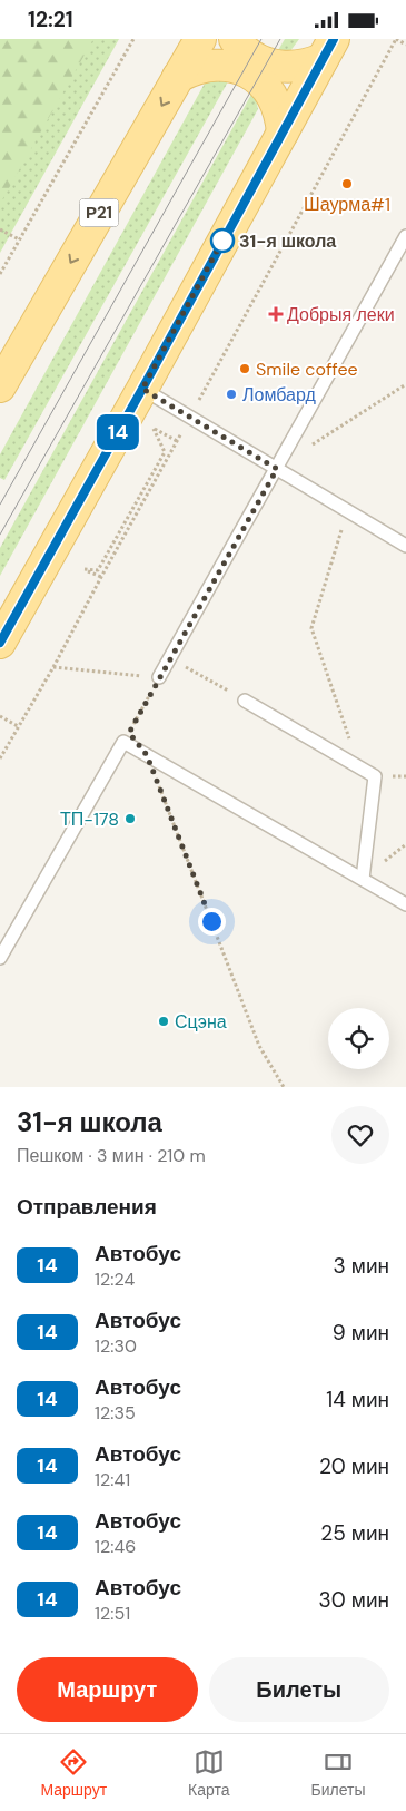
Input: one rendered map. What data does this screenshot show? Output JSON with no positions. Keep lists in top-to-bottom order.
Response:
{
  "streets": {
    "main road": ["Р21"]
  },
  "places": {
    "other": [
      "Шаурма#1",
      "31-я школа",
      "Smile coffee",
      "Ломбард",
      "ТП-178",
      "Сцэна"
    ],
    "health": ["Добрыя леки"]
  },
  "lines": ["bus line 14"],
  "page": {
    "status": "12:21",
    "on_map": "14",
    "heading": [
      ["31-я школа", "Пешком · 3 мин · 210 m"],
      "Отправления"
    ],
    "list": [
      {
        "mark": "14",
        "name": "Автобус",
        "note": "12:24",
        "value": "3 мин"
      },
      {
        "mark": "14",
        "name": "Автобус",
        "note": "12:30",
        "value": "9 мин"
      },
      {
        "mark": "14",
        "name": "Автобус",
        "note": "12:35",
        "value": "14 мин"
      },
      {
        "mark": "14",
        "name": "Автобус",
        "note": "12:41",
        "value": "20 мин"
      },
      {
        "mark": "14",
        "name": "Автобус",
        "note": "12:46",
        "value": "25 мин"
      },
      {
        "mark": "14",
        "name": "Автобус",
        "note": "12:51",
        "value": "30 мин"
      }
    ],
    "buttons": ["Маршрут", "Билеты"],
    "tabs": ["Маршрут", "Карта", "Билеты"]
  }
}
